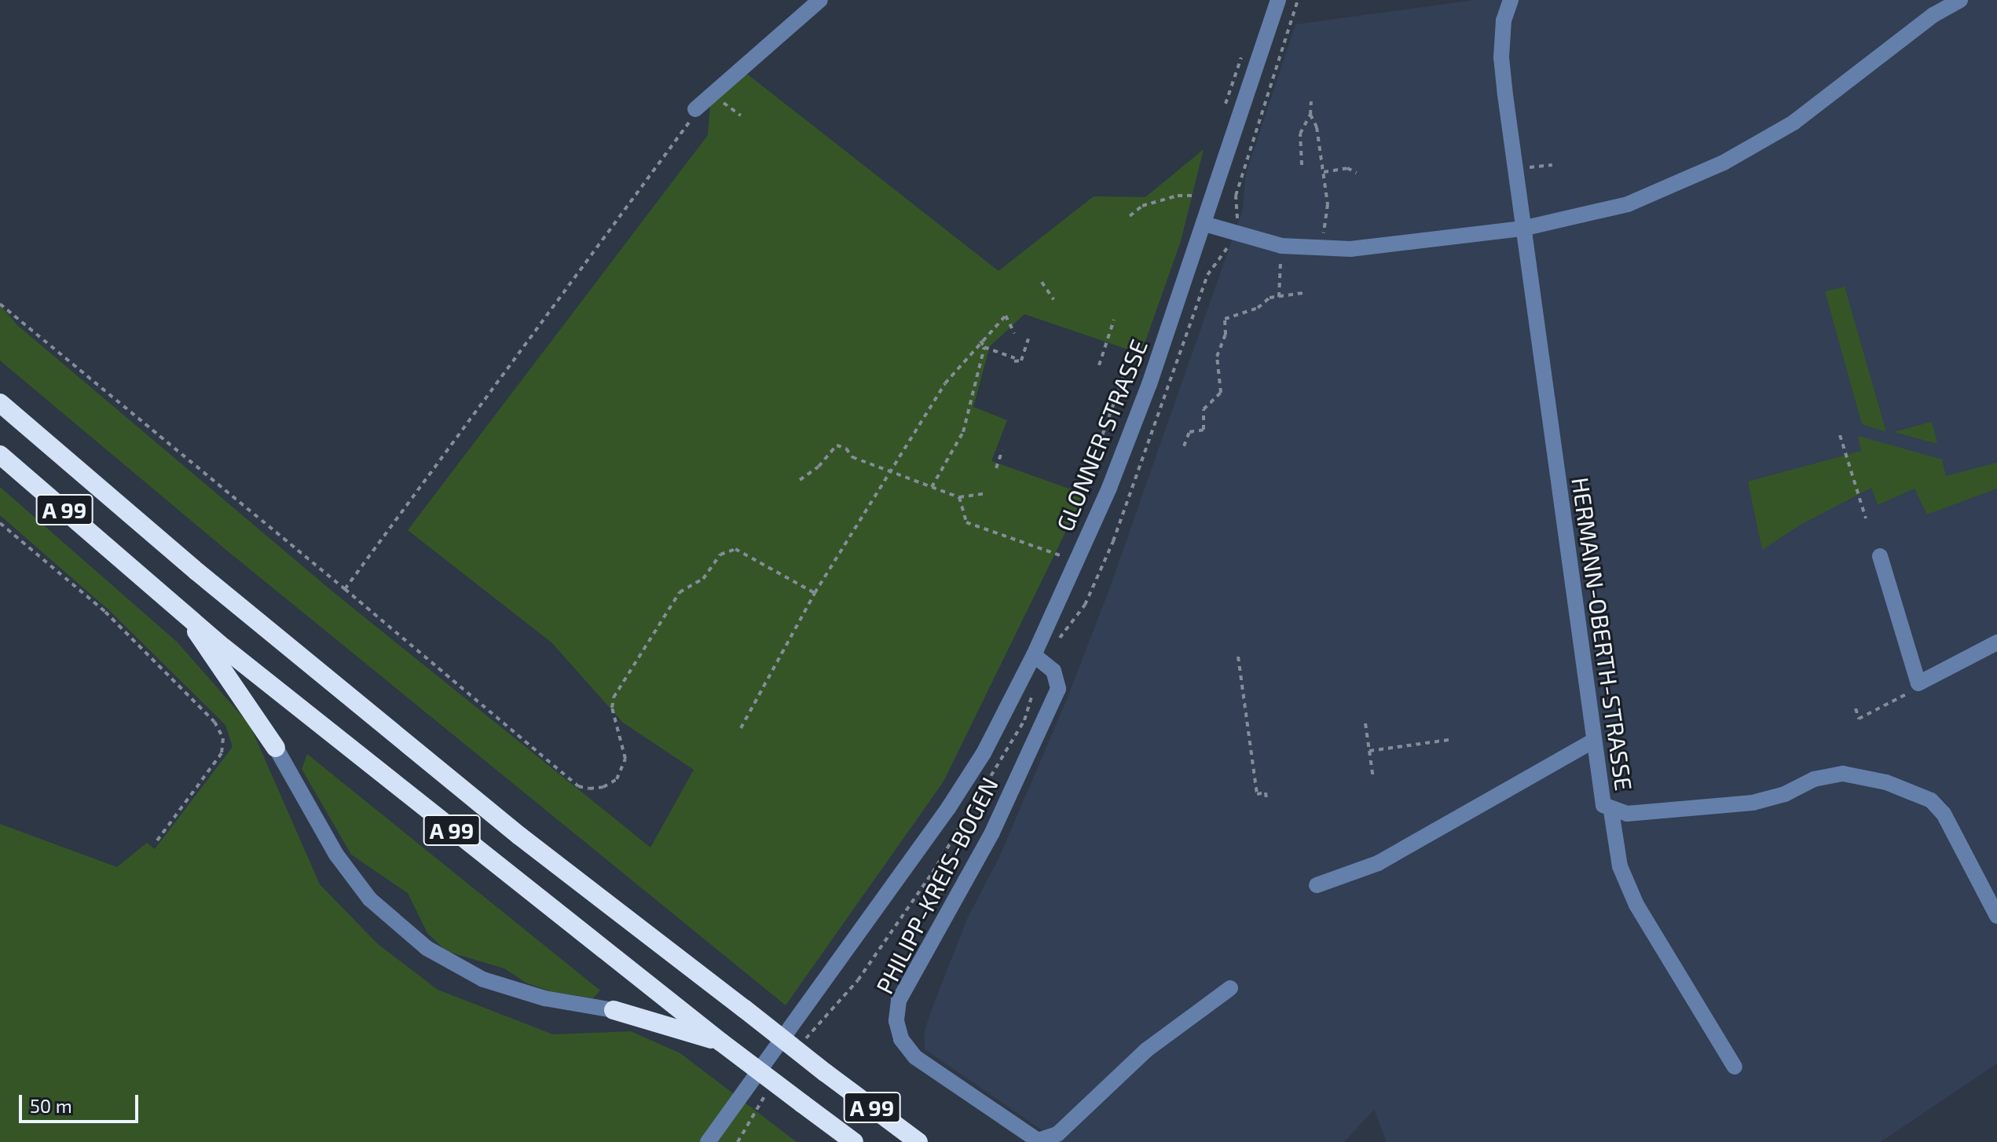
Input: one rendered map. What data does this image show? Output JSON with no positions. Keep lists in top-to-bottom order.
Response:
{
  "streets": {
    "highway": ["A 99"],
    "street": ["GLONNER STRASSE", "HERMANN-OBERTH-STRASSE", "PHILIPP-KREIS-BOGEN"]
  },
  "crossings": [
    ["GLONNER STRASSE", "PHILIPP-KREIS-BOGEN"]
  ],
  "scale_bar": "50 m"
}
